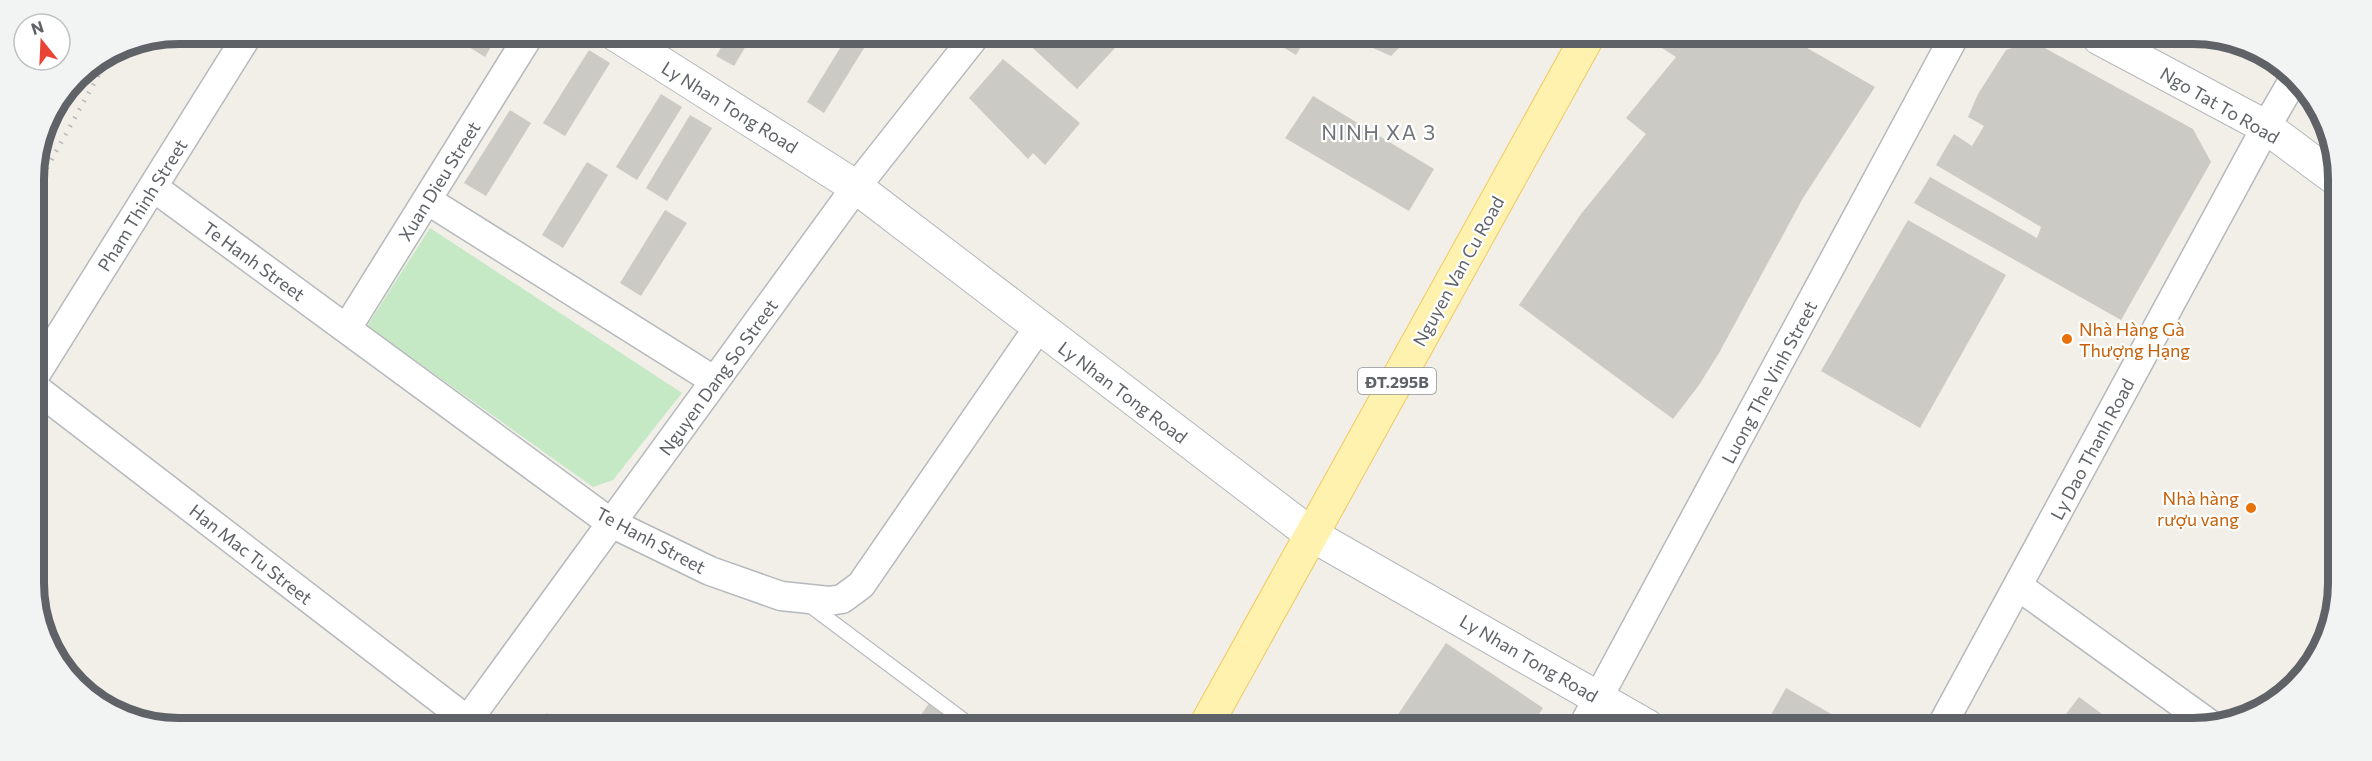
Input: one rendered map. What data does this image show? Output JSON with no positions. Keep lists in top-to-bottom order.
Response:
{
  "streets": {
    "main road": ["Nguyen Van Cu Road", "ĐT.295B"],
    "street": [
      "Ngo Tat To Road",
      "Ly Nhan Tong Road",
      "Xuan Dieu Street",
      "Pham Thinh Street",
      "Te Hanh Street",
      "Nguyen Dang So Street",
      "Luong The Vinh Street",
      "Ly Dao Thanh Road",
      "Han Mac Tu Street"
    ]
  },
  "crossings": [
    ["Ngo Tat To Road", "Ly Dao Thanh Road"],
    ["Ly Nhan Tong Road", "Te Hanh Street"],
    ["Ly Nhan Tong Road", "Nguyen Van Cu Road"],
    ["Ly Nhan Tong Road", "Nguyen Dang So Street"],
    ["Ly Nhan Tong Road", "Luong The Vinh Street"],
    ["Xuan Dieu Street", "Te Hanh Street"],
    ["Pham Thinh Street", "Te Hanh Street"],
    ["Te Hanh Street", "Nguyen Dang So Street"]
  ],
  "districts": ["NINH XA 3"],
  "places": ["Nhà Hàng Gà Thượng Hạng", "Nhà hàng rượu vang"],
  "north": "top"
}
